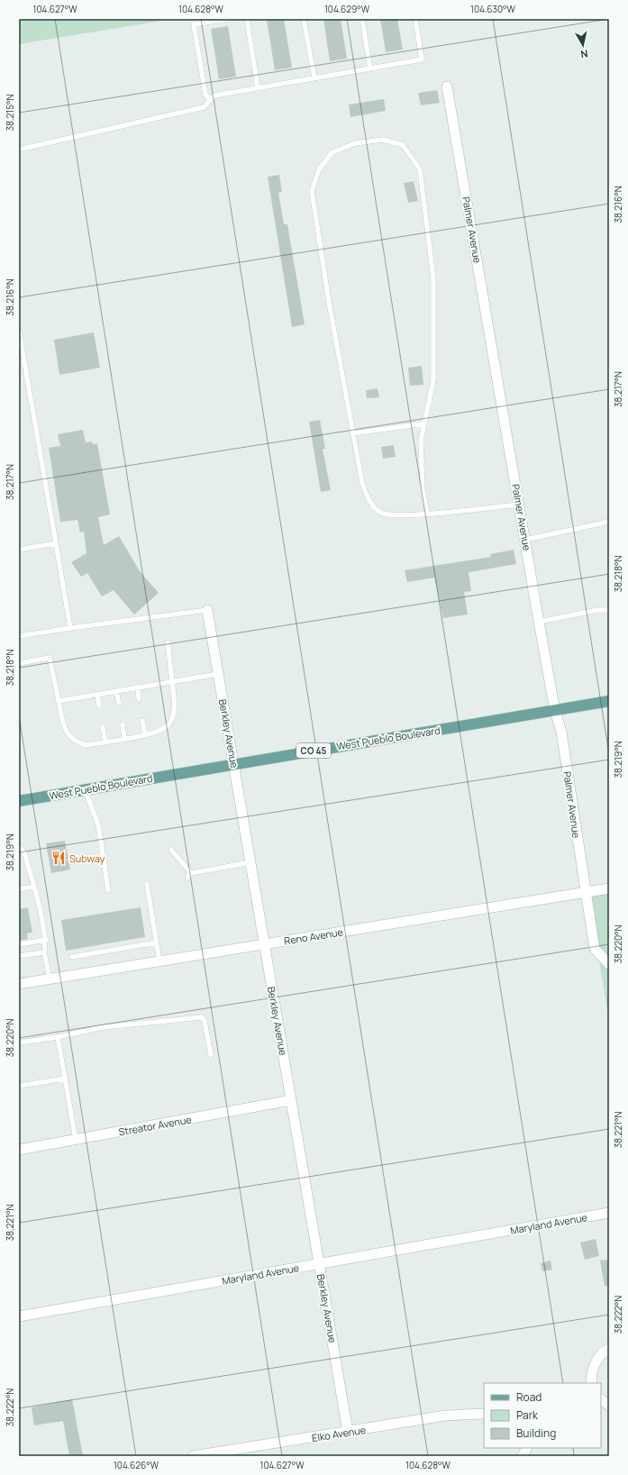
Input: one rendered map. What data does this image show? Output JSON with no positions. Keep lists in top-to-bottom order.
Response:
{
  "streets": {
    "main road": ["West Pueblo Boulevard", "CO 45"],
    "street": [
      "Palmer Avenue",
      "Berkley Avenue",
      "Reno Avenue",
      "Streator Avenue",
      "Maryland Avenue",
      "Elko Avenue"
    ]
  },
  "crossings": [
    ["Palmer Avenue", "West Pueblo Boulevard"],
    ["Palmer Avenue", "Reno Avenue"],
    ["Berkley Avenue", "West Pueblo Boulevard"],
    ["Berkley Avenue", "Reno Avenue"],
    ["Berkley Avenue", "Streator Avenue"],
    ["Berkley Avenue", "Maryland Avenue"],
    ["Berkley Avenue", "Elko Avenue"]
  ],
  "places": {
    "restaurant": ["Subway"]
  },
  "legend": ["Road", "Park", "Building"],
  "north": "bottom",
  "coordinates": [
    "104.627°W",
    "104.628°W",
    "104.629°W",
    "104.630°W",
    "38.215°N",
    "38.216°N",
    "38.217°N",
    "38.218°N",
    "38.219°N",
    "38.220°N",
    "38.221°N",
    "38.222°N",
    "104.626°W"
  ]
}
